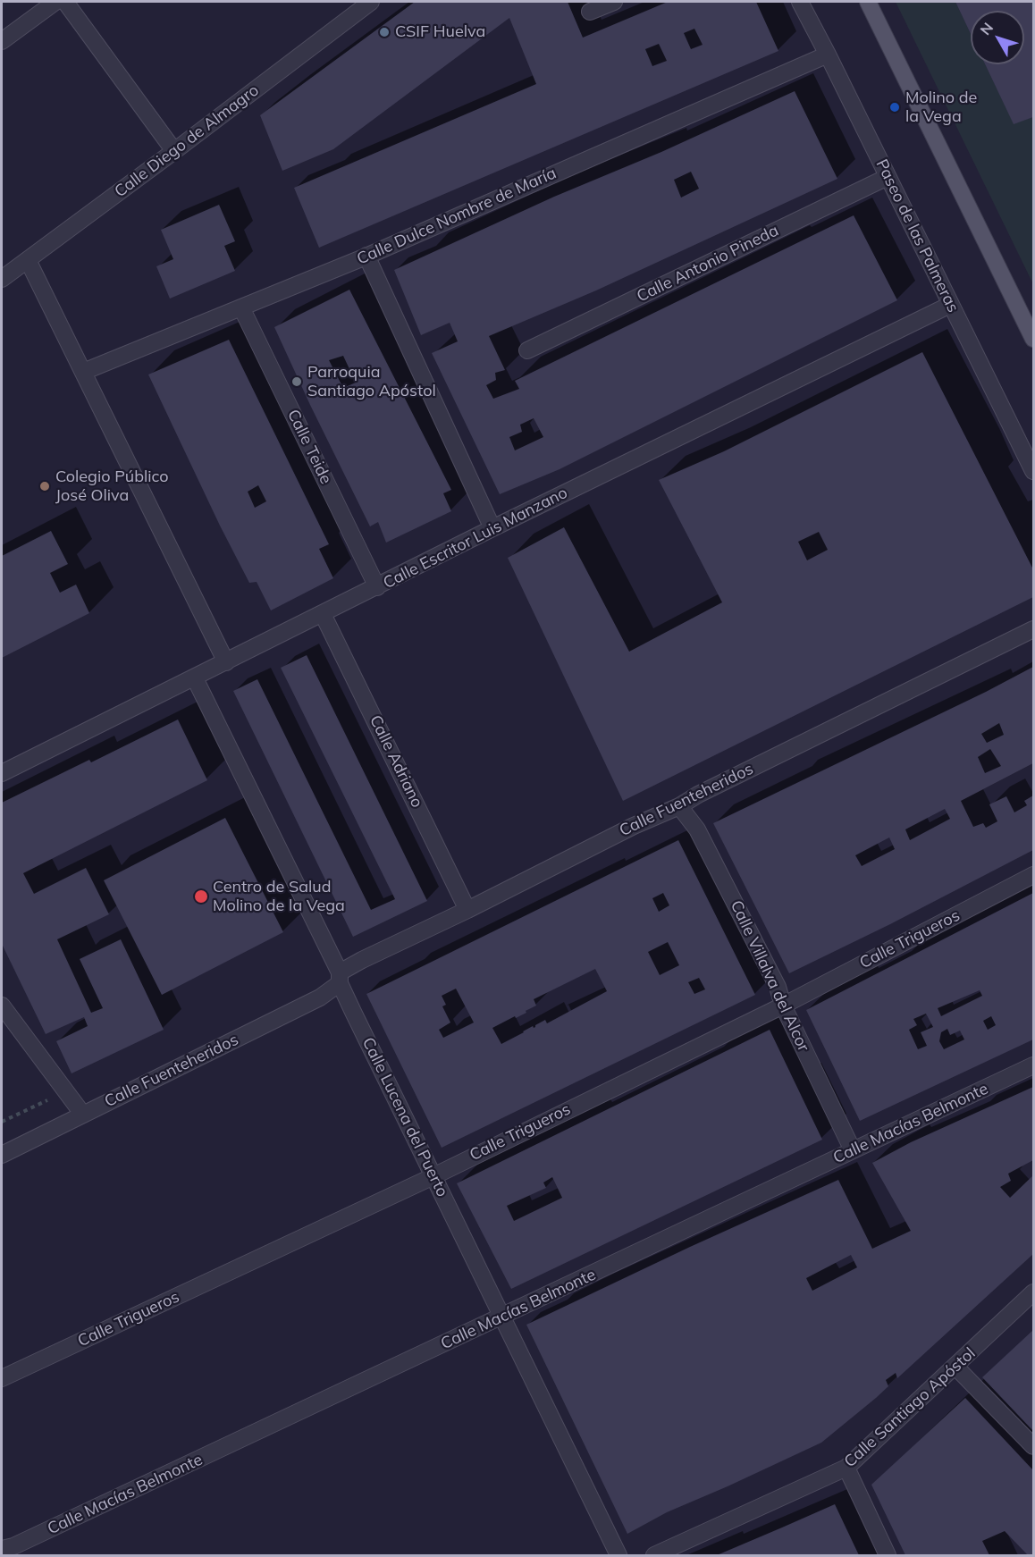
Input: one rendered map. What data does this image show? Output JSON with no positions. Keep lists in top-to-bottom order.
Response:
{
  "streets": {
    "street": [
      "Calle Diego de Almagro",
      "Calle Dulce Nombre de María",
      "Paseo de las Palmeras",
      "Calle Antonio Pineda",
      "Calle Teide",
      "Calle Escritor Luis Manzano",
      "Calle Adriano",
      "Calle Fuenteheridos",
      "Calle Trigueros",
      "Calle Villalva del Alcor",
      "Calle Lucena del Puerto",
      "Calle Macías Belmonte",
      "Calle Santiago Apóstol"
    ]
  },
  "crossings": [
    ["Calle Dulce Nombre de María", "Paseo de las Palmeras"],
    ["Calle Dulce Nombre de María", "Calle Teide"],
    ["Paseo de las Palmeras", "Calle Antonio Pineda"],
    ["Paseo de las Palmeras", "Calle Escritor Luis Manzano"],
    ["Calle Teide", "Calle Escritor Luis Manzano"],
    ["Calle Escritor Luis Manzano", "Calle Adriano"],
    ["Calle Escritor Luis Manzano", "Calle Lucena del Puerto"],
    ["Calle Adriano", "Calle Fuenteheridos"],
    ["Calle Fuenteheridos", "Calle Villalva del Alcor"],
    ["Calle Fuenteheridos", "Calle Lucena del Puerto"],
    ["Calle Trigueros", "Calle Villalva del Alcor"],
    ["Calle Trigueros", "Calle Lucena del Puerto"],
    ["Calle Villalva del Alcor", "Calle Macías Belmonte"],
    ["Calle Lucena del Puerto", "Calle Macías Belmonte"]
  ],
  "places": [
    "CSIF Huelva",
    "Molino de la Vega",
    "Parroquia Santiago Apóstol",
    "Colegio Público José Oliva",
    "Centro de Salud Molino de la Vega"
  ],
  "north": "top left"
}
